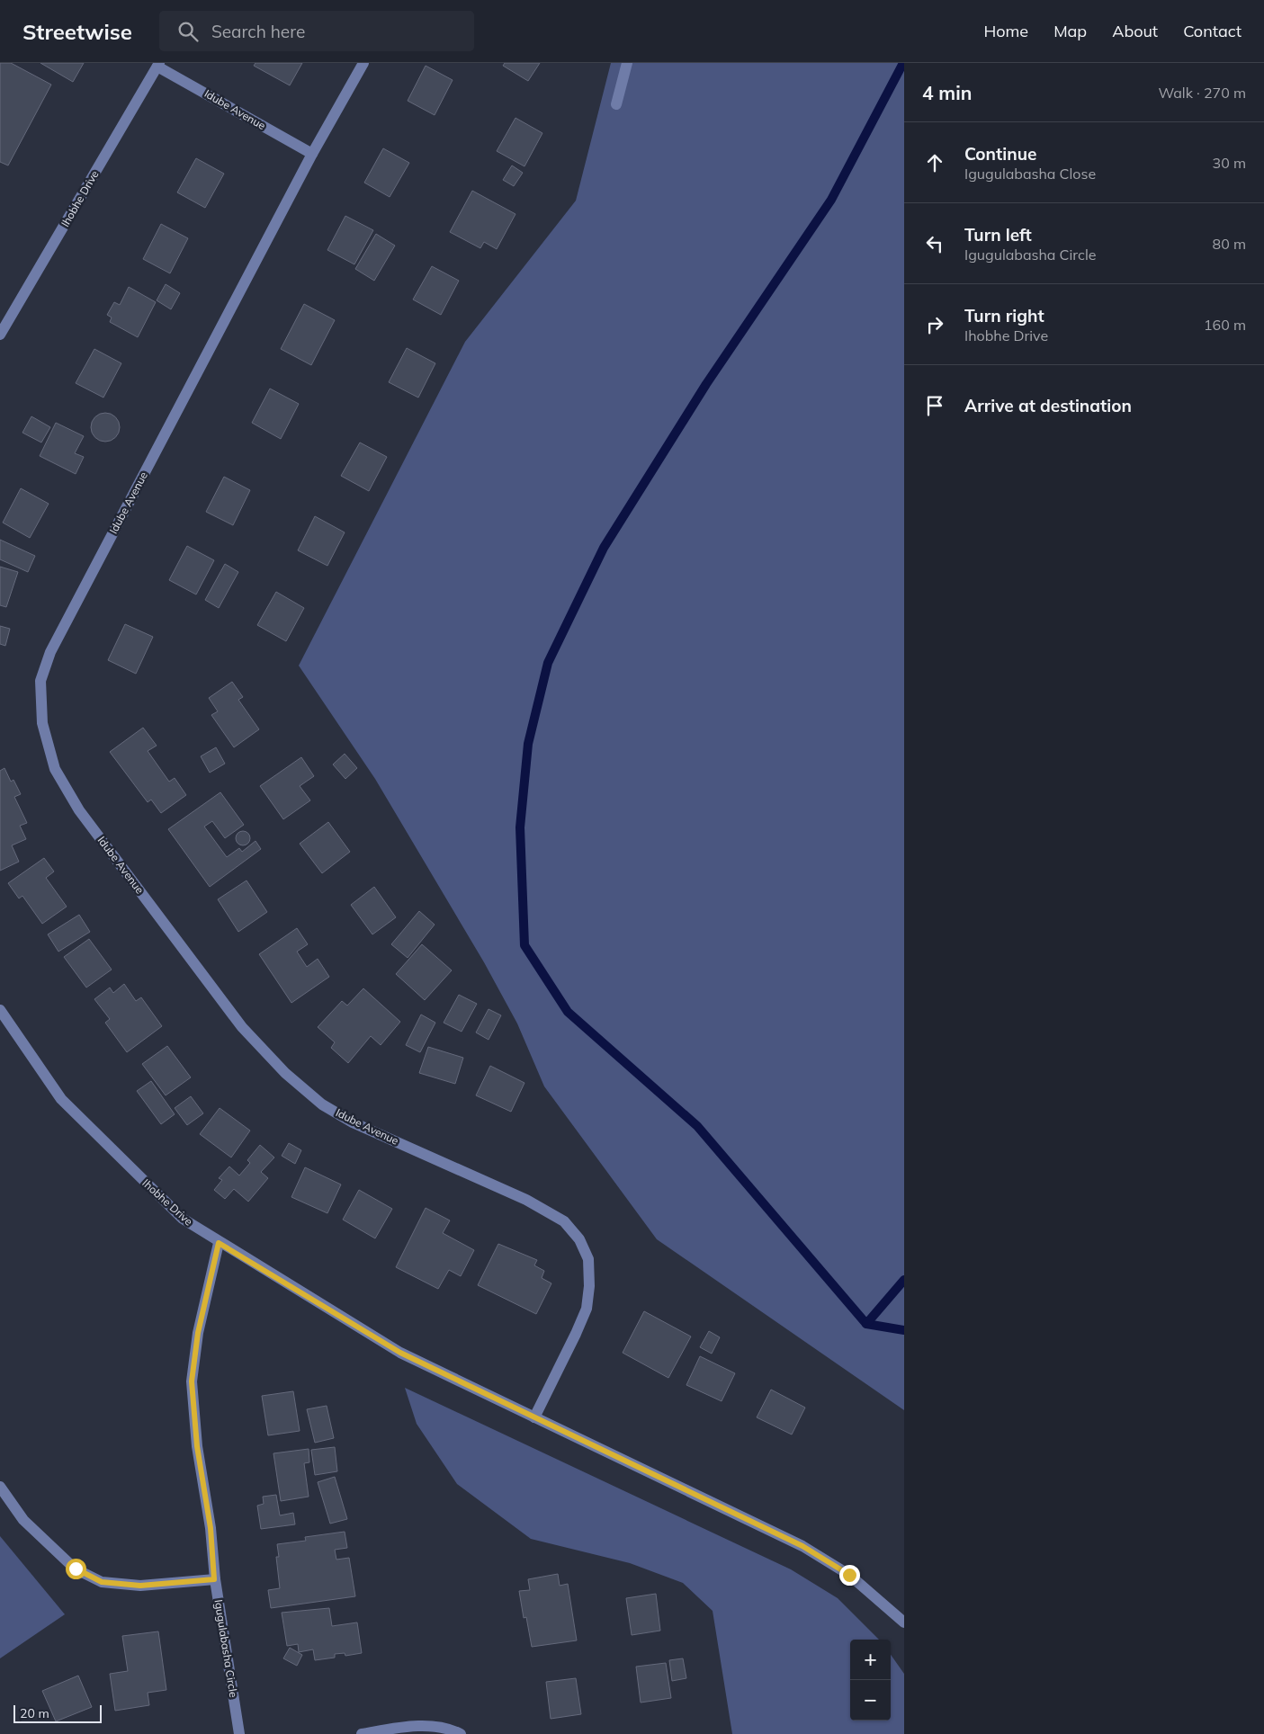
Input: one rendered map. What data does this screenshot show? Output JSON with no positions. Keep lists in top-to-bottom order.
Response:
{
  "streets": {
    "street": ["Idube Avenue", "Ihobhe Drive", "Igugulabasha Circle"]
  },
  "crossings": [
    ["Idube Avenue", "Ihobhe Drive"],
    ["Ihobhe Drive", "Igugulabasha Circle"]
  ],
  "scale_bar": "20 m",
  "page": {
    "header": "Streetwise",
    "search": "Search here",
    "nav": [
      "Home",
      "Map",
      "About",
      "Contact"
    ],
    "heading": ["4 min", "Walk · 270 m"],
    "list": [
      ["Continue", "Igugulabasha Close", "30 m"],
      ["Turn left", "Igugulabasha Circle", "80 m"],
      ["Turn right", "Ihobhe Drive", "160 m"],
      "Arrive at destination"
    ],
    "map_buttons": ["+", "−"],
    "scale": "20 m"
  }
}
